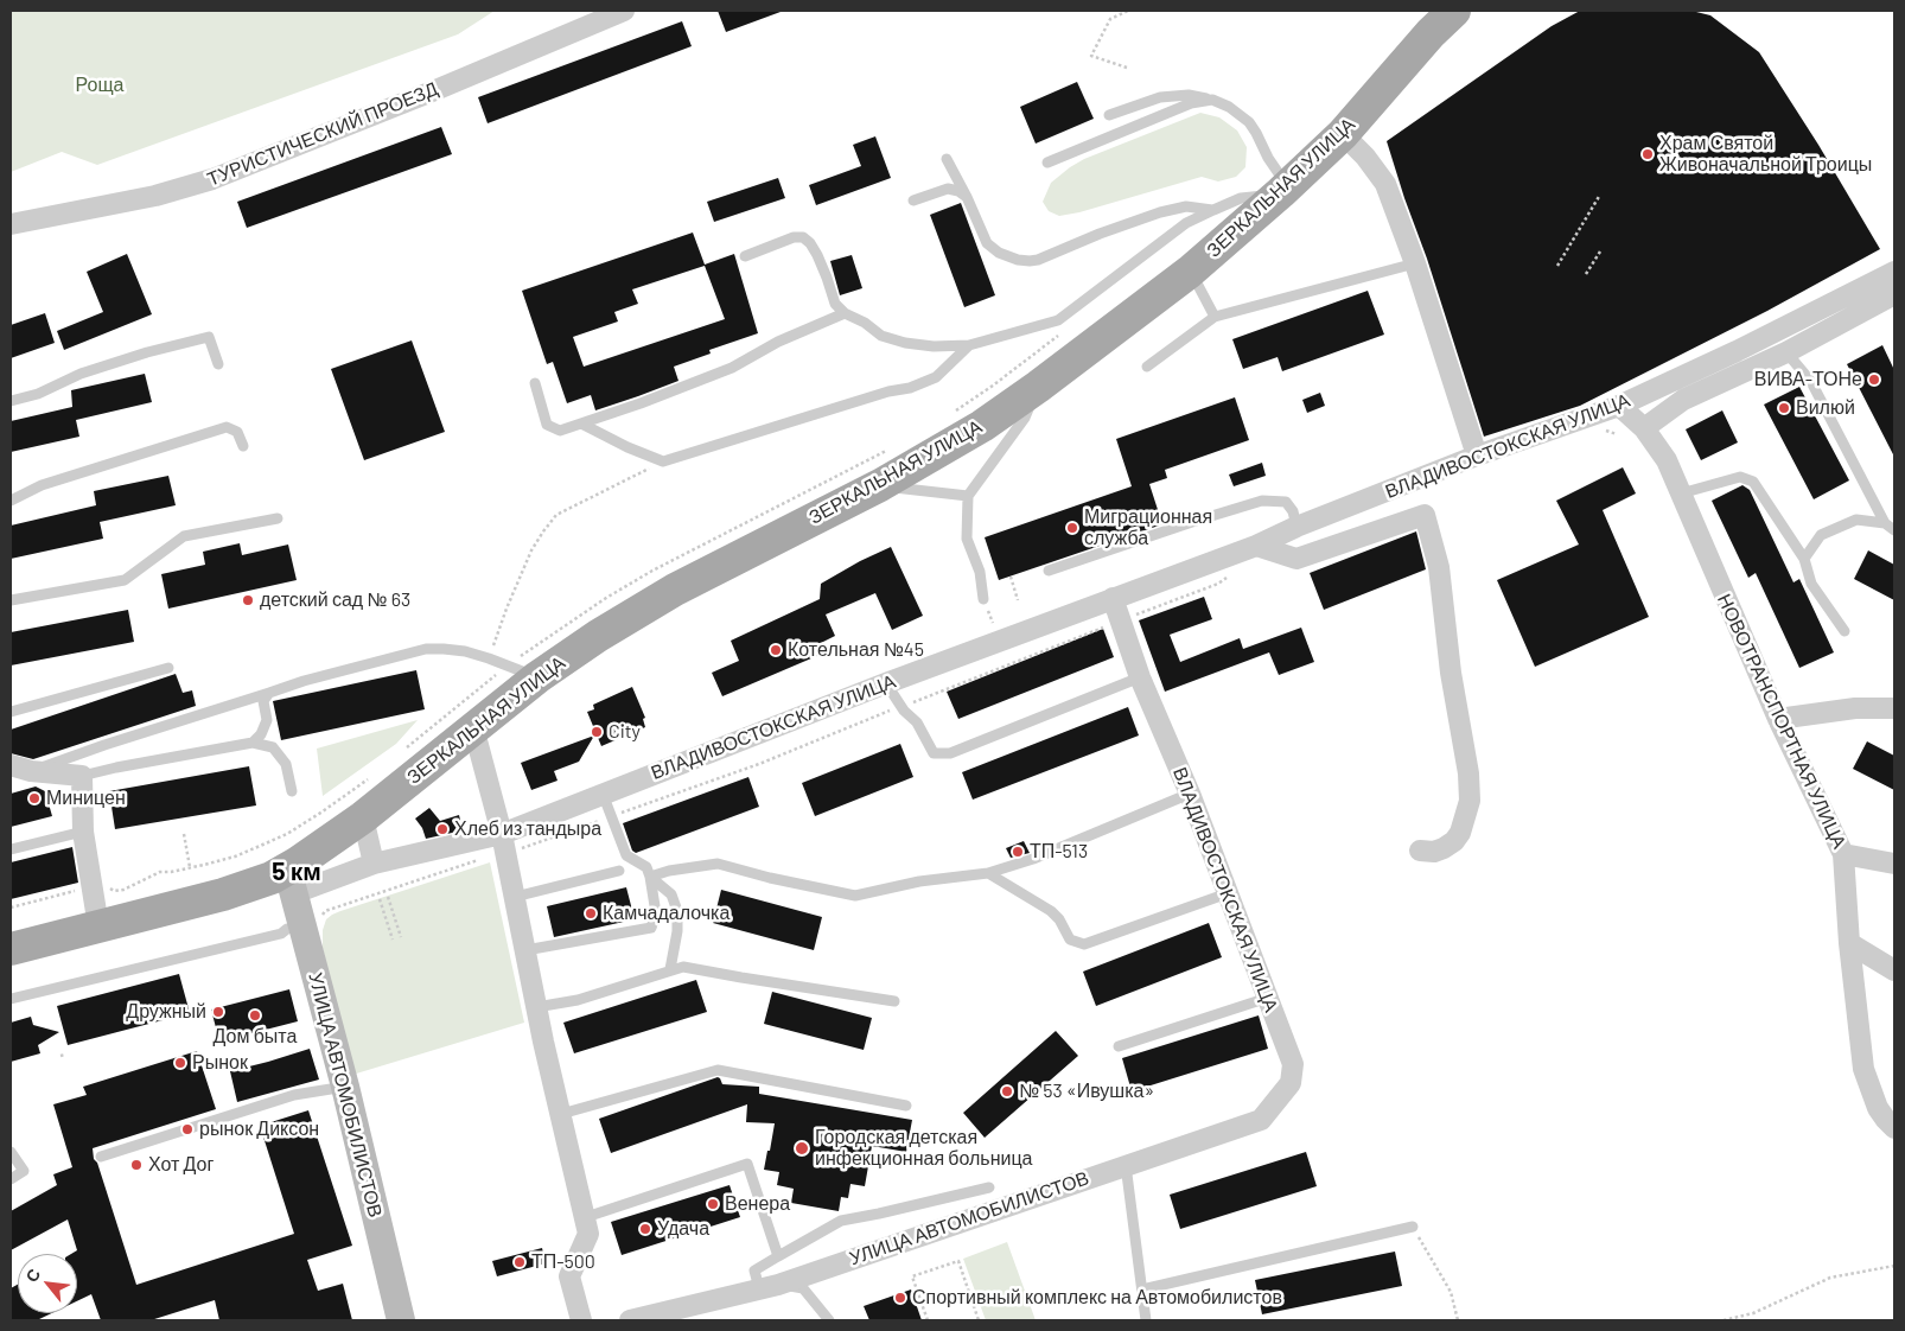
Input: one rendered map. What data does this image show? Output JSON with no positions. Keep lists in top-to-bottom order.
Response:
{
  "streets": {
    "main road": ["ЗЕРКАЛЬНАЯ УЛИЦА"],
    "street": [
      "ТУРИСТИЧЕСКИЙ ПРОЕЗД",
      "ВЛАДИВОСТОКСКАЯ УЛИЦА",
      "НОВОТРАНСПОРТНАЯ УЛИЦА",
      "УЛИЦА АВТОМОБИЛИСТОВ"
    ]
  },
  "crossings": [
    ["ЗЕРКАЛЬНАЯ УЛИЦА", "ВЛАДИВОСТОКСКАЯ УЛИЦА"],
    ["ЗЕРКАЛЬНАЯ УЛИЦА", "УЛИЦА АВТОМОБИЛИСТОВ"],
    ["ВЛАДИВОСТОКСКАЯ УЛИЦА", "НОВОТРАНСПОРТНАЯ УЛИЦА"],
    ["ВЛАДИВОСТОКСКАЯ УЛИЦА", "УЛИЦА АВТОМОБИЛИСТОВ"]
  ],
  "districts": ["5 км"],
  "parks": ["Роща"],
  "places": [
    "Храм Святой Живоначальной Троицы",
    "ВИВА-ТОНе",
    "Вилюй",
    "Миграционная служба",
    "детский сад № 63",
    "Котельная №45",
    "City",
    "Миницен",
    "Хлеб из тандыра",
    "ТП-513",
    "Камчадалочка",
    "Дружный",
    "Дом быта",
    "Рынок",
    "№ 53 «Ивушка»",
    "рынок Диксон",
    "Городская детская инфекционная больница",
    "Хот Дог",
    "Венера",
    "Удача",
    "ТП-500",
    "Спортивный комплекс на Автомобилистов"
  ],
  "north": "top left"
}
